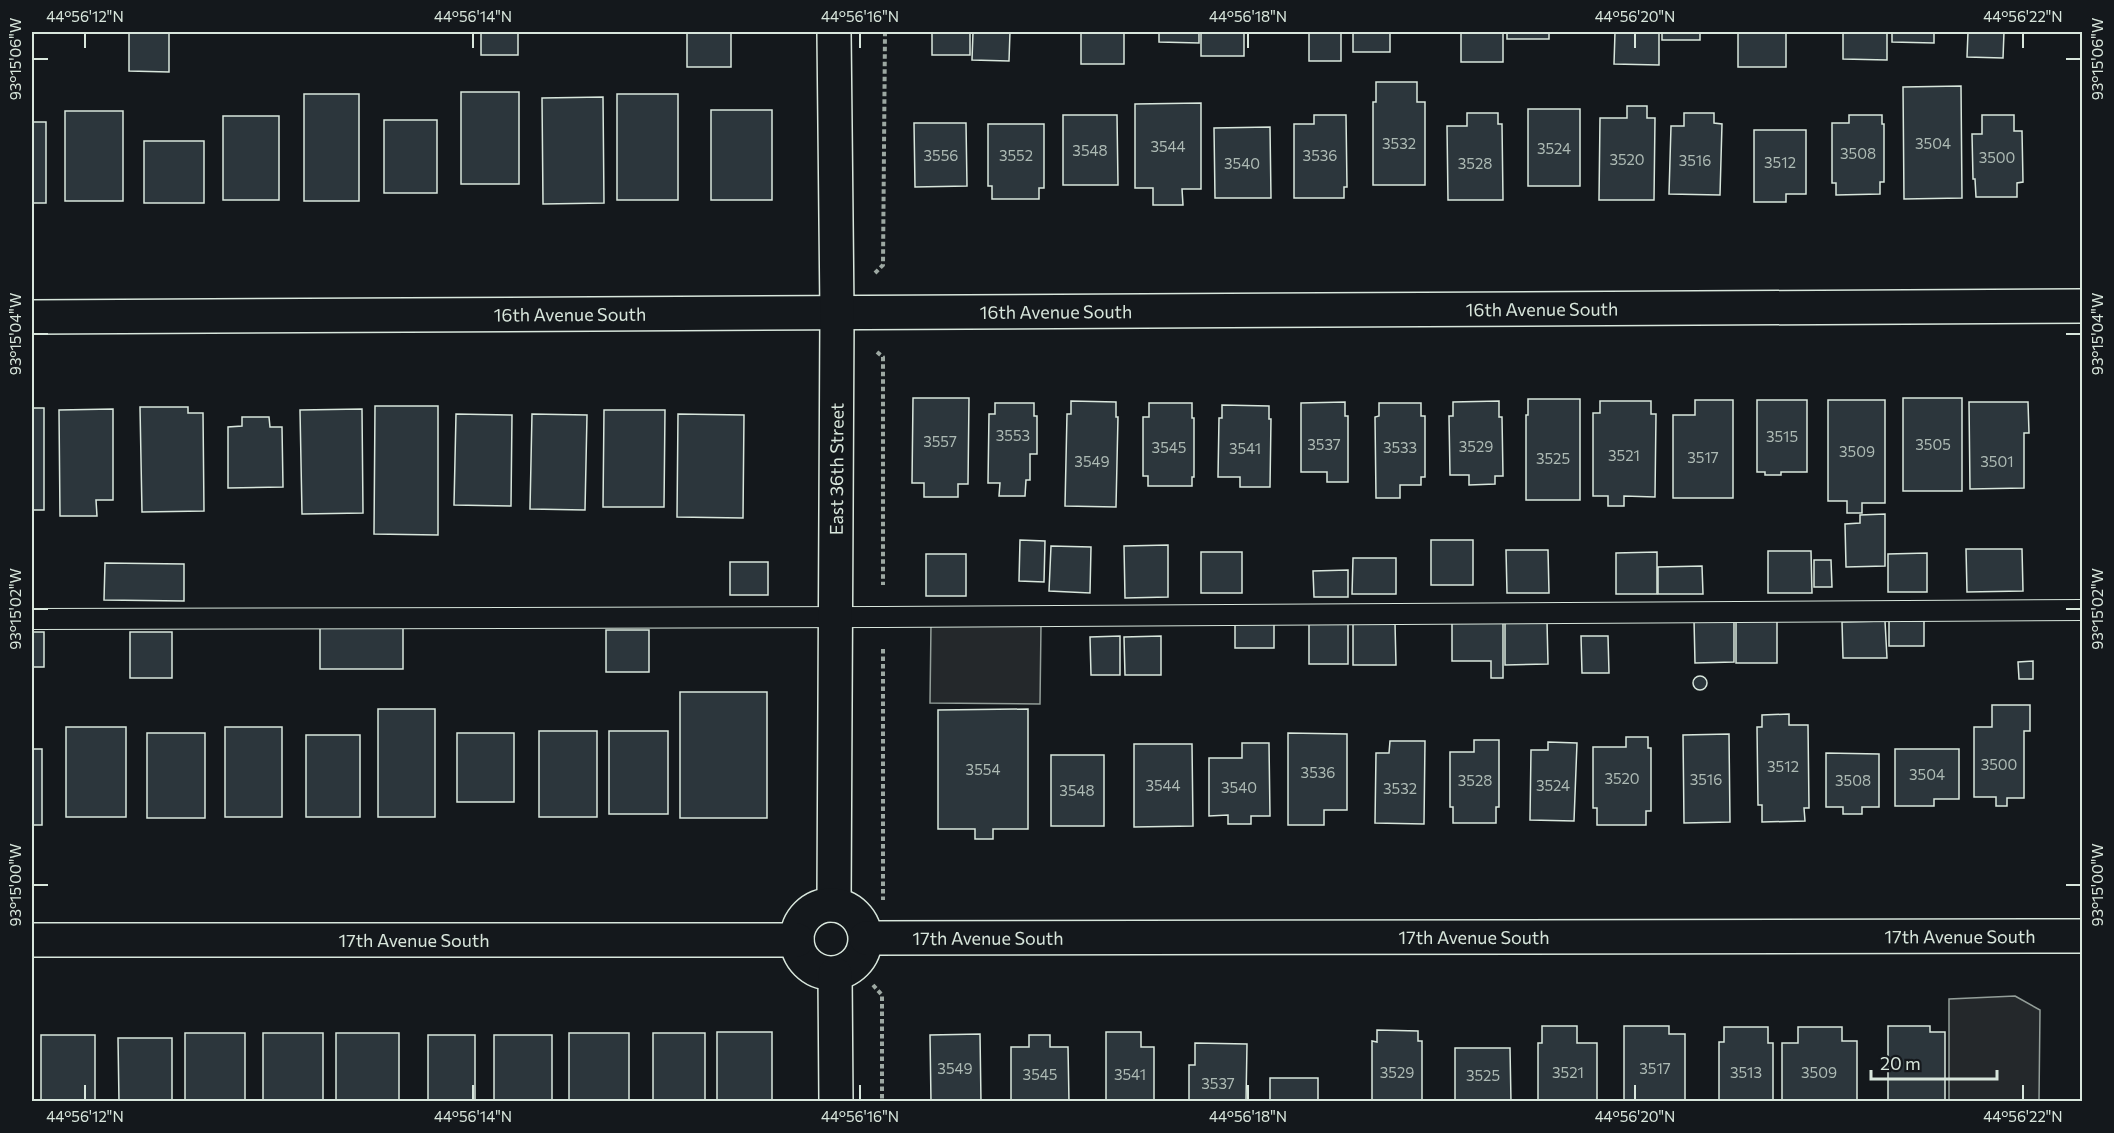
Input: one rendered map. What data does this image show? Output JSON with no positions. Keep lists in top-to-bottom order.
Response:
{
  "streets": {
    "street": ["16th Avenue South", "East 36th Street", "17th Avenue South"]
  },
  "crossings": [
    ["16th Avenue South", "East 36th Street"],
    ["East 36th Street", "17th Avenue South"]
  ],
  "house_numbers": [
    "3532",
    "3504",
    "3544",
    "3524",
    "3548",
    "3508",
    "3556",
    "3552",
    "3536",
    "3500",
    "3520",
    "3516",
    "3512",
    "3540",
    "3528",
    "3553",
    "3515",
    "3557",
    "3537",
    "3505",
    "3529",
    "3545",
    "3533",
    "3541",
    "3509",
    "3521",
    "3517",
    "3525",
    "3549",
    "3501",
    "3500",
    "3512",
    "3554",
    "3536",
    "3504",
    "3520",
    "3516",
    "3528",
    "3508",
    "3544",
    "3524",
    "3540",
    "3532",
    "3548",
    "3549",
    "3517",
    "3529",
    "3521",
    "3513",
    "3509",
    "3545",
    "3541",
    "3525",
    "3537"
  ],
  "scale_bar": "20 m",
  "coordinates": [
    "44°56'12\"N",
    "44°56'14\"N",
    "44°56'16\"N",
    "44°56'18\"N",
    "44°56'20\"N",
    "44°56'22\"N",
    "93°15'06\"W",
    "93°15'04\"W",
    "93°15'02\"W",
    "93°15'00\"W"
  ]
}
